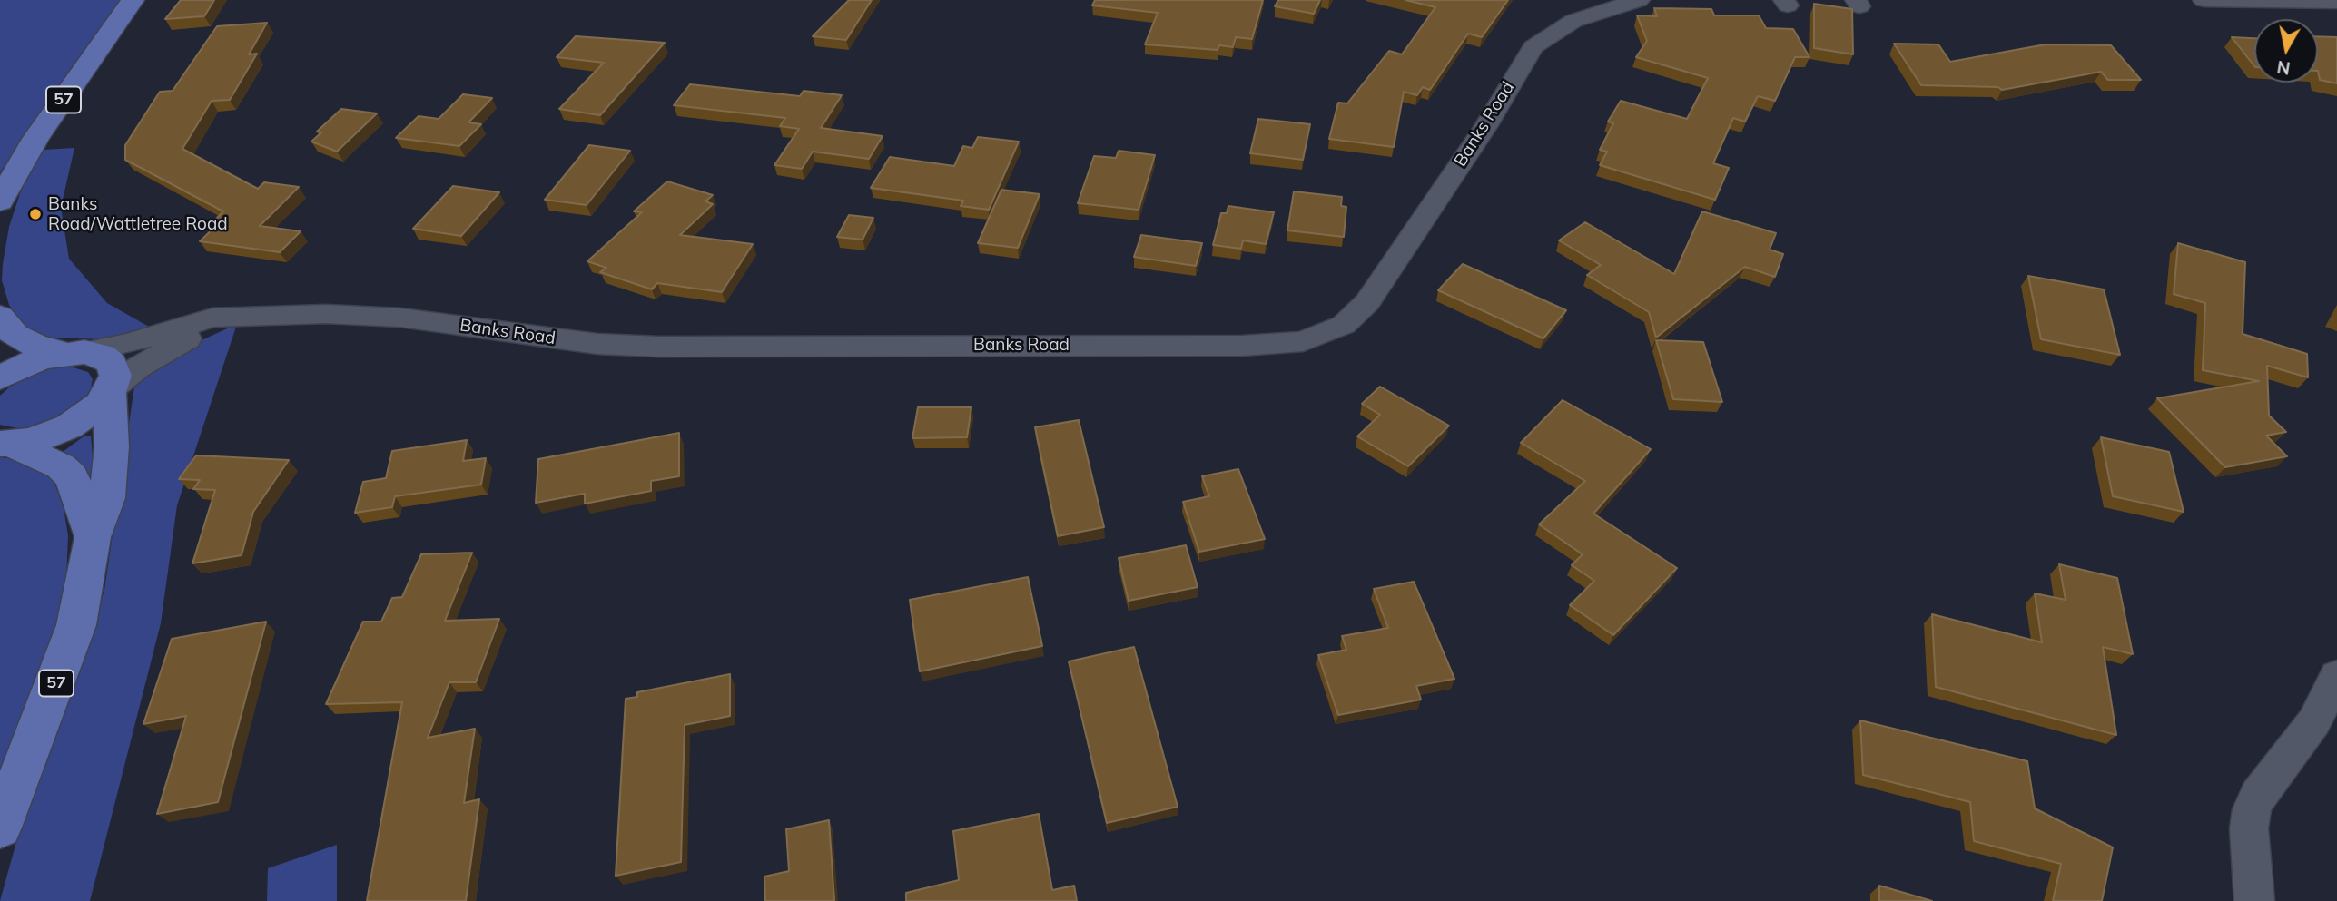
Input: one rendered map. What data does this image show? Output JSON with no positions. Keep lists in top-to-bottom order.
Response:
{
  "streets": {
    "main road": ["57"],
    "street": ["Banks Road"]
  },
  "crossings": [
    ["57", "Banks Road"]
  ],
  "places": ["Banks Road/Wattletree Road"],
  "north": "bottom"
}
